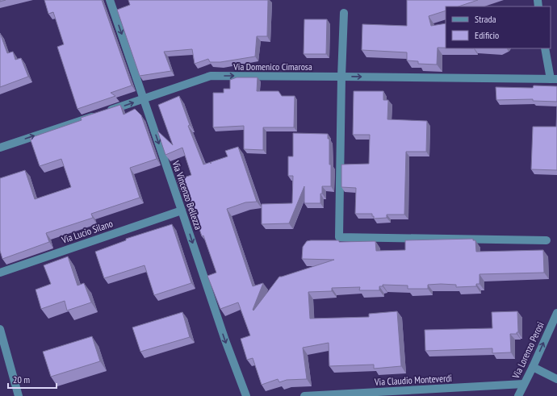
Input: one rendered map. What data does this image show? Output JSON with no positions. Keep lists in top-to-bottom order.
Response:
{
  "streets": {
    "street": [
      "Via Domenico Cimarosa",
      "Via Vincenzo Bellezza",
      "Via Lucio Silano",
      "Via Lorenzo Perosi",
      "Via Claudio Monteverdi"
    ]
  },
  "crossings": [
    ["Via Domenico Cimarosa", "Via Vincenzo Bellezza"],
    ["Via Vincenzo Bellezza", "Via Lucio Silano"],
    ["Via Lorenzo Perosi", "Via Claudio Monteverdi"]
  ],
  "one_way": ["Via Domenico Cimarosa", "Via Vincenzo Bellezza", "Via Lorenzo Perosi"],
  "legend": ["Strada", "Edificio"],
  "scale_bar": "20 m"
}
